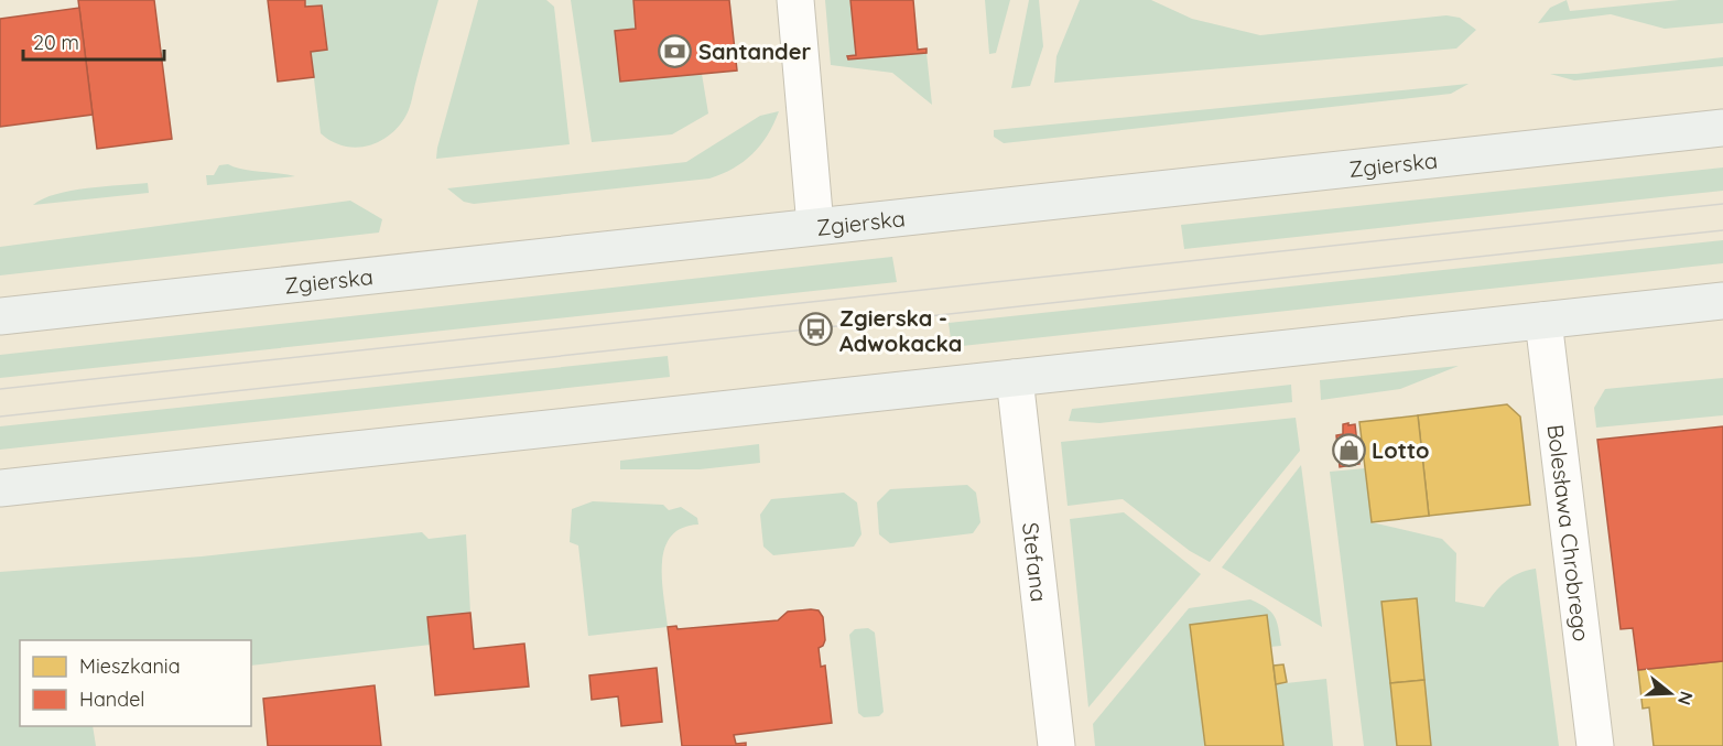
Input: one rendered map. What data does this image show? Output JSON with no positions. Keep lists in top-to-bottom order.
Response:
{
  "streets": {
    "main road": ["Zgierska"],
    "street": ["Bolesława Chrobrego", "Stefana"]
  },
  "places": {
    "bank": ["Santander"],
    "bus stop": ["Zgierska - Adwokacka"],
    "shop": ["Lotto"]
  },
  "legend": ["Mieszkania", "Handel"],
  "scale_bar": "20 m",
  "north": "right"
}
